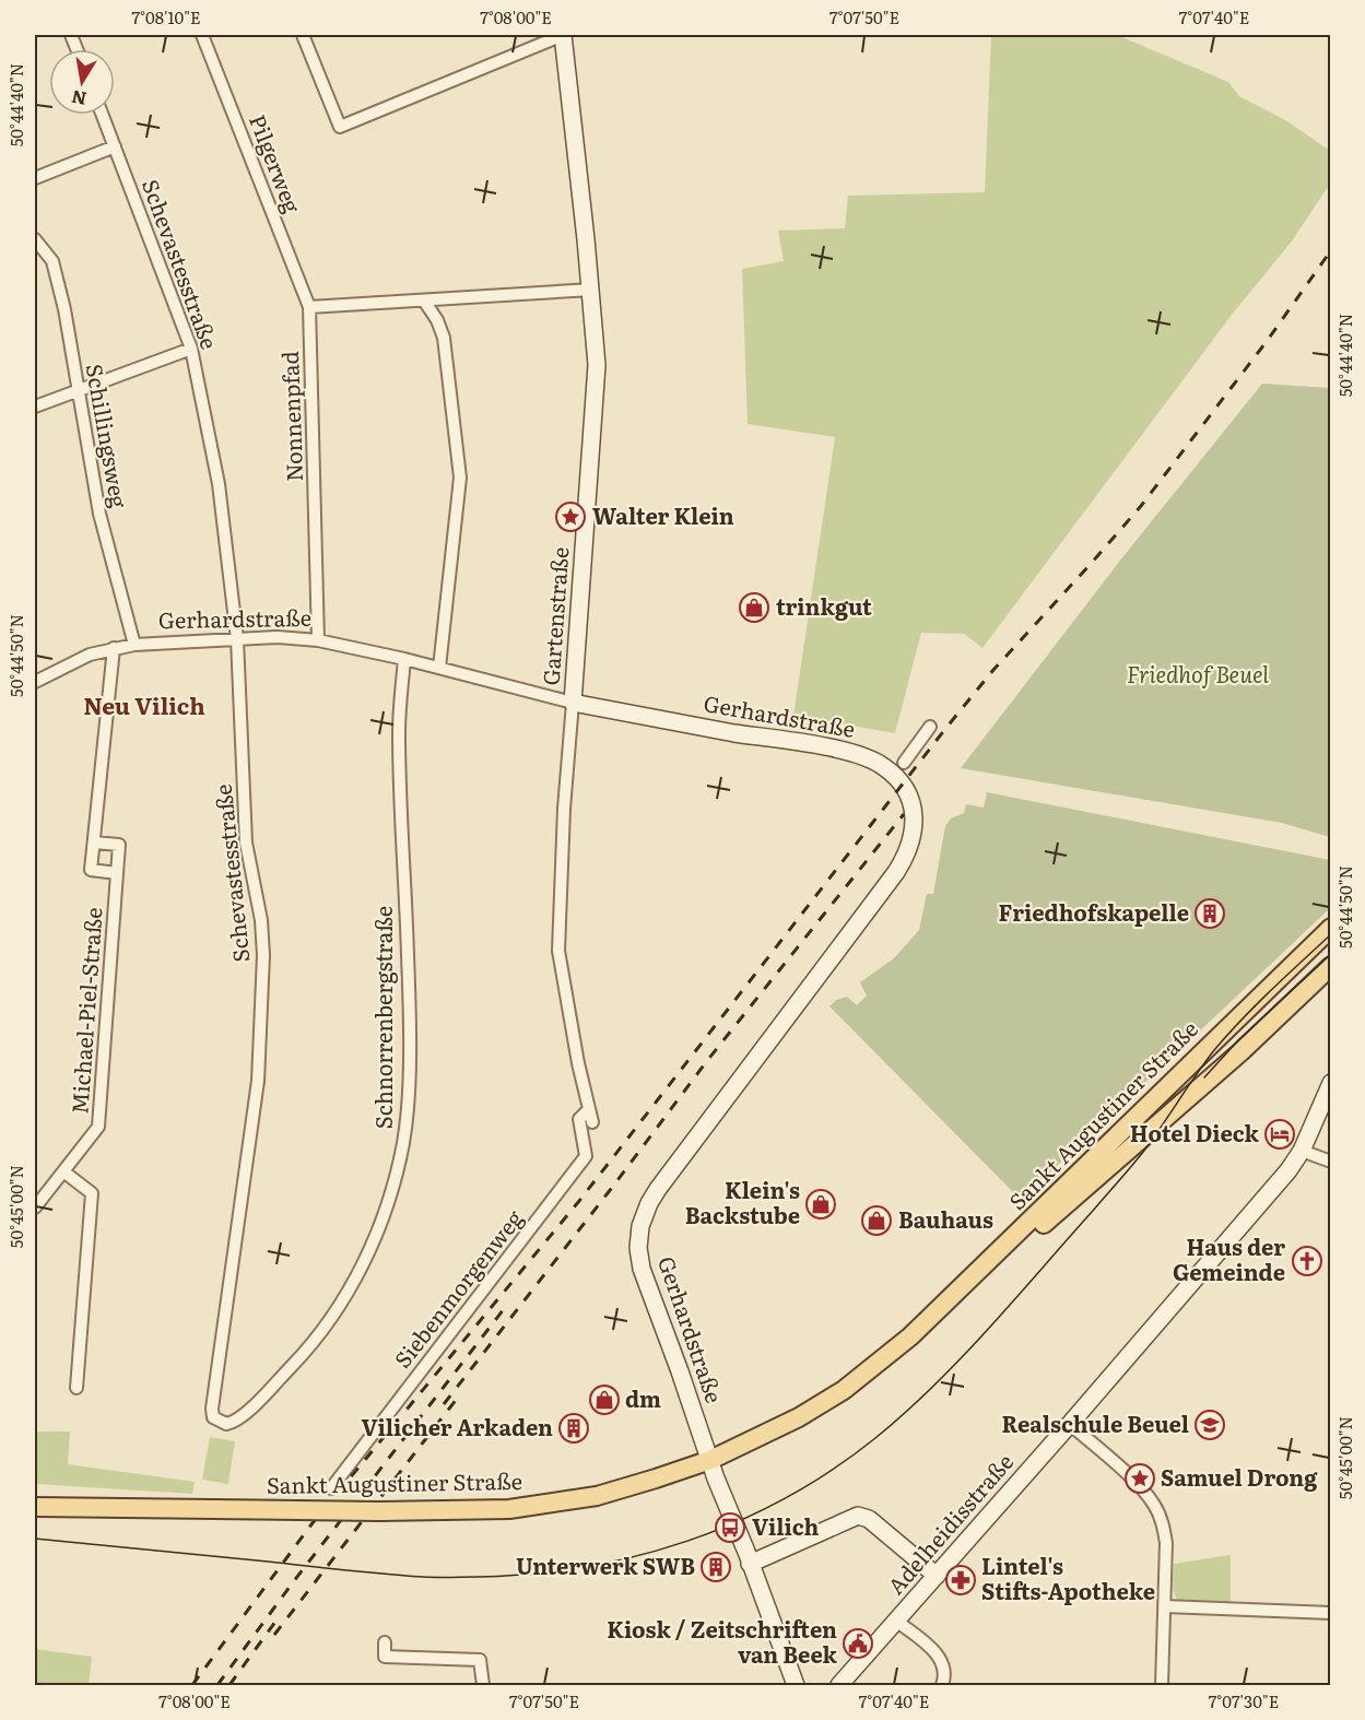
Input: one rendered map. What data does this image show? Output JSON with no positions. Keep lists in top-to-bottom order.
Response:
{
  "streets": {
    "main road": ["Sankt Augustiner Straße"],
    "street": [
      "Pilgerweg",
      "Schevastesstraße",
      "Nonnenpfad",
      "Schillingsweg",
      "Gartenstraße",
      "Gerhardstraße",
      "Michael-Piel-Straße",
      "Schnorrenbergstraße",
      "Siebenmorgenweg",
      "Adelheidisstraße"
    ]
  },
  "crossings": [
    ["Pilgerweg", "Nonnenpfad"],
    ["Schevastesstraße", "Gerhardstraße"],
    ["Schevastesstraße", "Schnorrenbergstraße"],
    ["Nonnenpfad", "Gerhardstraße"],
    ["Schillingsweg", "Gerhardstraße"],
    ["Gartenstraße", "Gerhardstraße"],
    ["Gartenstraße", "Siebenmorgenweg"],
    ["Gerhardstraße", "Schnorrenbergstraße"],
    ["Gerhardstraße", "Sankt Augustiner Straße"]
  ],
  "districts": ["Neu Vilich"],
  "parks": ["Friedhof Beuel"],
  "places": {
    "place": ["Walter Klein", "Samuel Drong"],
    "shop": [
      "trinkgut",
      "Klein's Backstube",
      "Bauhaus",
      "dm"
    ],
    "building": ["Friedhofskapelle", "Vilicher Arkaden", "Unterwerk SWB"],
    "hotel": ["Hotel Dieck"],
    "church": ["Haus der Gemeinde"],
    "school or university": ["Realschule Beuel"],
    "bus stop": ["Vilich"],
    "pharmacy": ["Lintel's Stifts-Apotheke"],
    "public building": ["Kiosk / Zeitschriften van Beek"]
  },
  "north": "bottom",
  "coordinates": [
    "7°08'10\"E",
    "7°08'00\"E",
    "7°07'50\"E",
    "7°07'40\"E",
    "50°44'40\"N",
    "50°44'50\"N",
    "50°45'00\"N",
    "7°07'30\"E"
  ]
}
